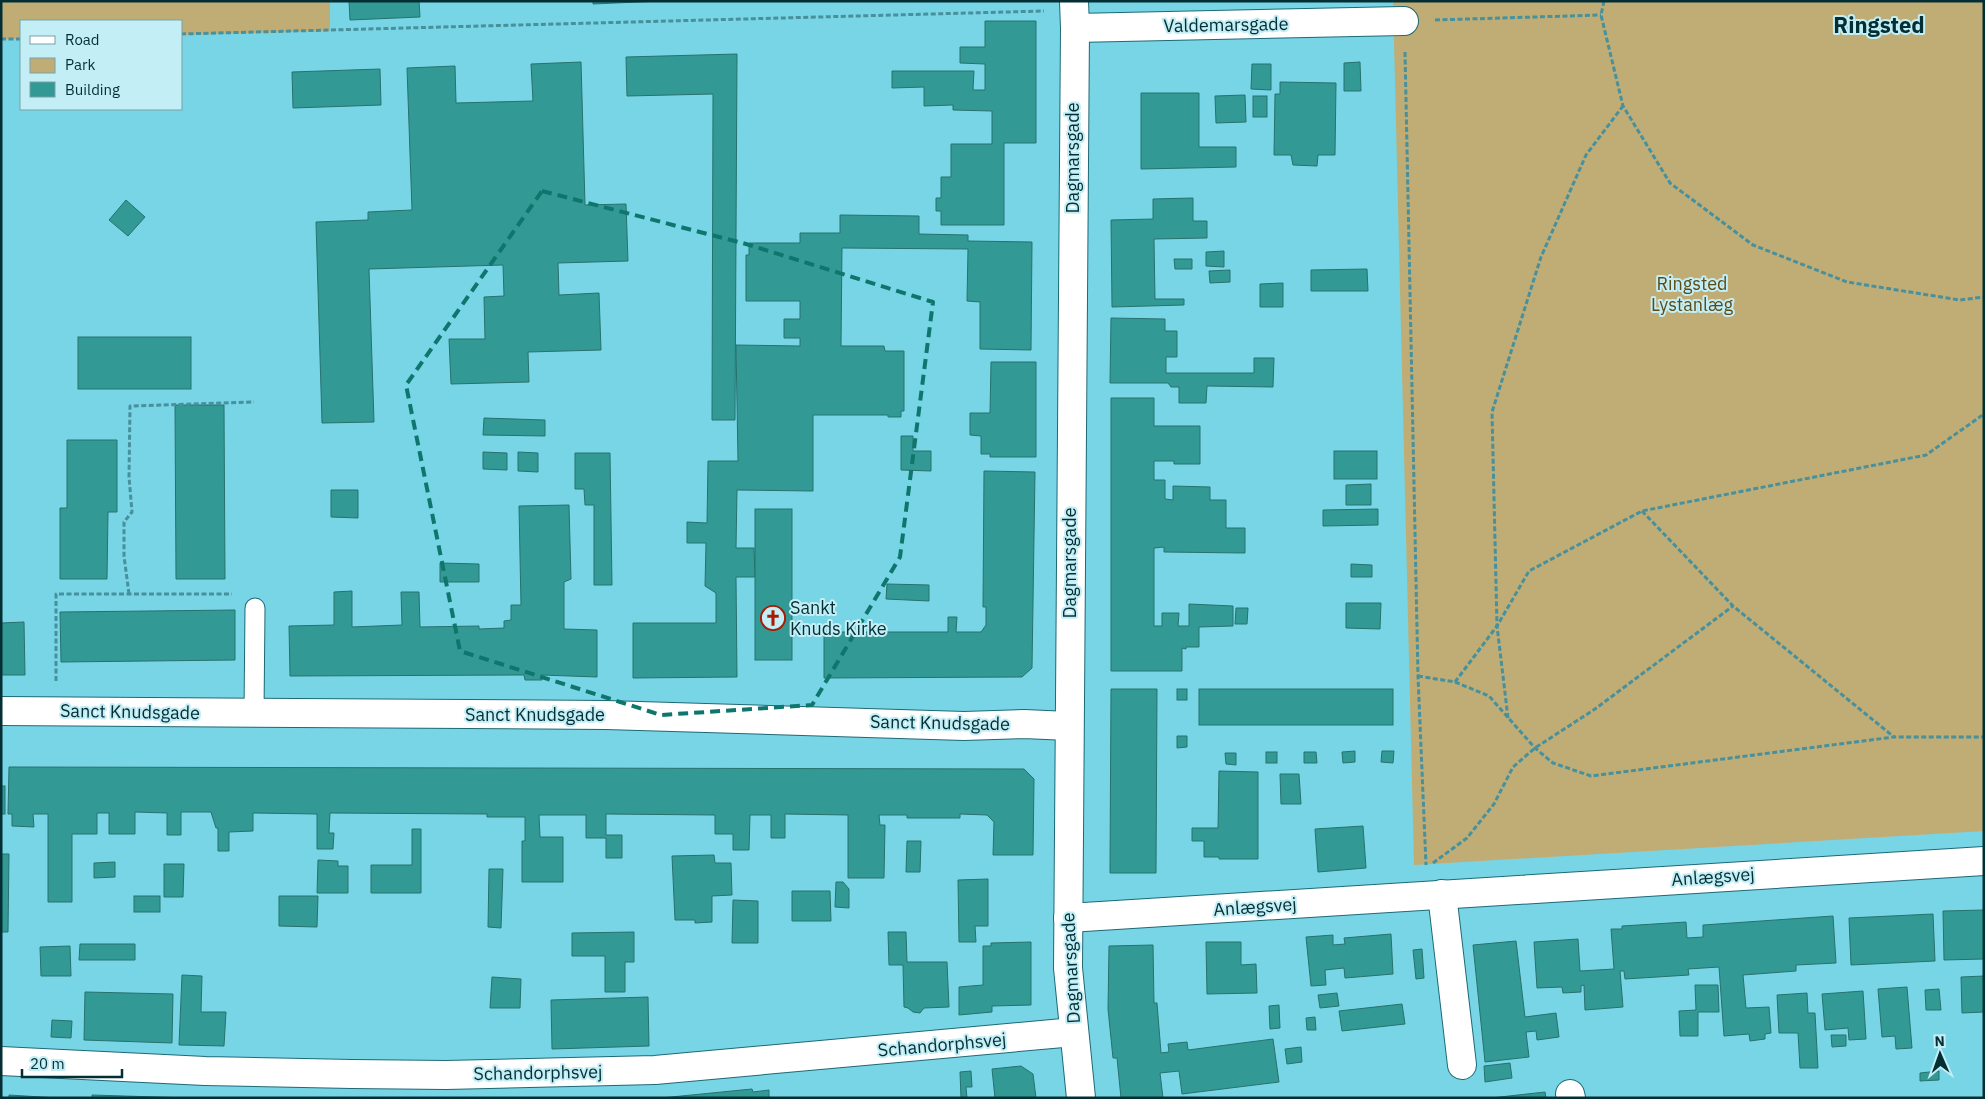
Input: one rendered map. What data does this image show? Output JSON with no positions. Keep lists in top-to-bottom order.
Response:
{
  "streets": {
    "street": [
      "Valdemarsgade",
      "Dagmarsgade",
      "Sanct Knudsgade",
      "Anlægsvej",
      "Schandorphsvej"
    ]
  },
  "crossings": [
    ["Valdemarsgade", "Dagmarsgade"],
    ["Dagmarsgade", "Sanct Knudsgade"],
    ["Dagmarsgade", "Anlægsvej"],
    ["Dagmarsgade", "Schandorphsvej"]
  ],
  "districts": ["Ringsted"],
  "parks": ["Ringsted Lystanlæg"],
  "places": {
    "church": ["Sankt Knuds Kirke"]
  },
  "legend": ["Road", "Park", "Building"],
  "scale_bar": "20 m",
  "north": "top"
}
